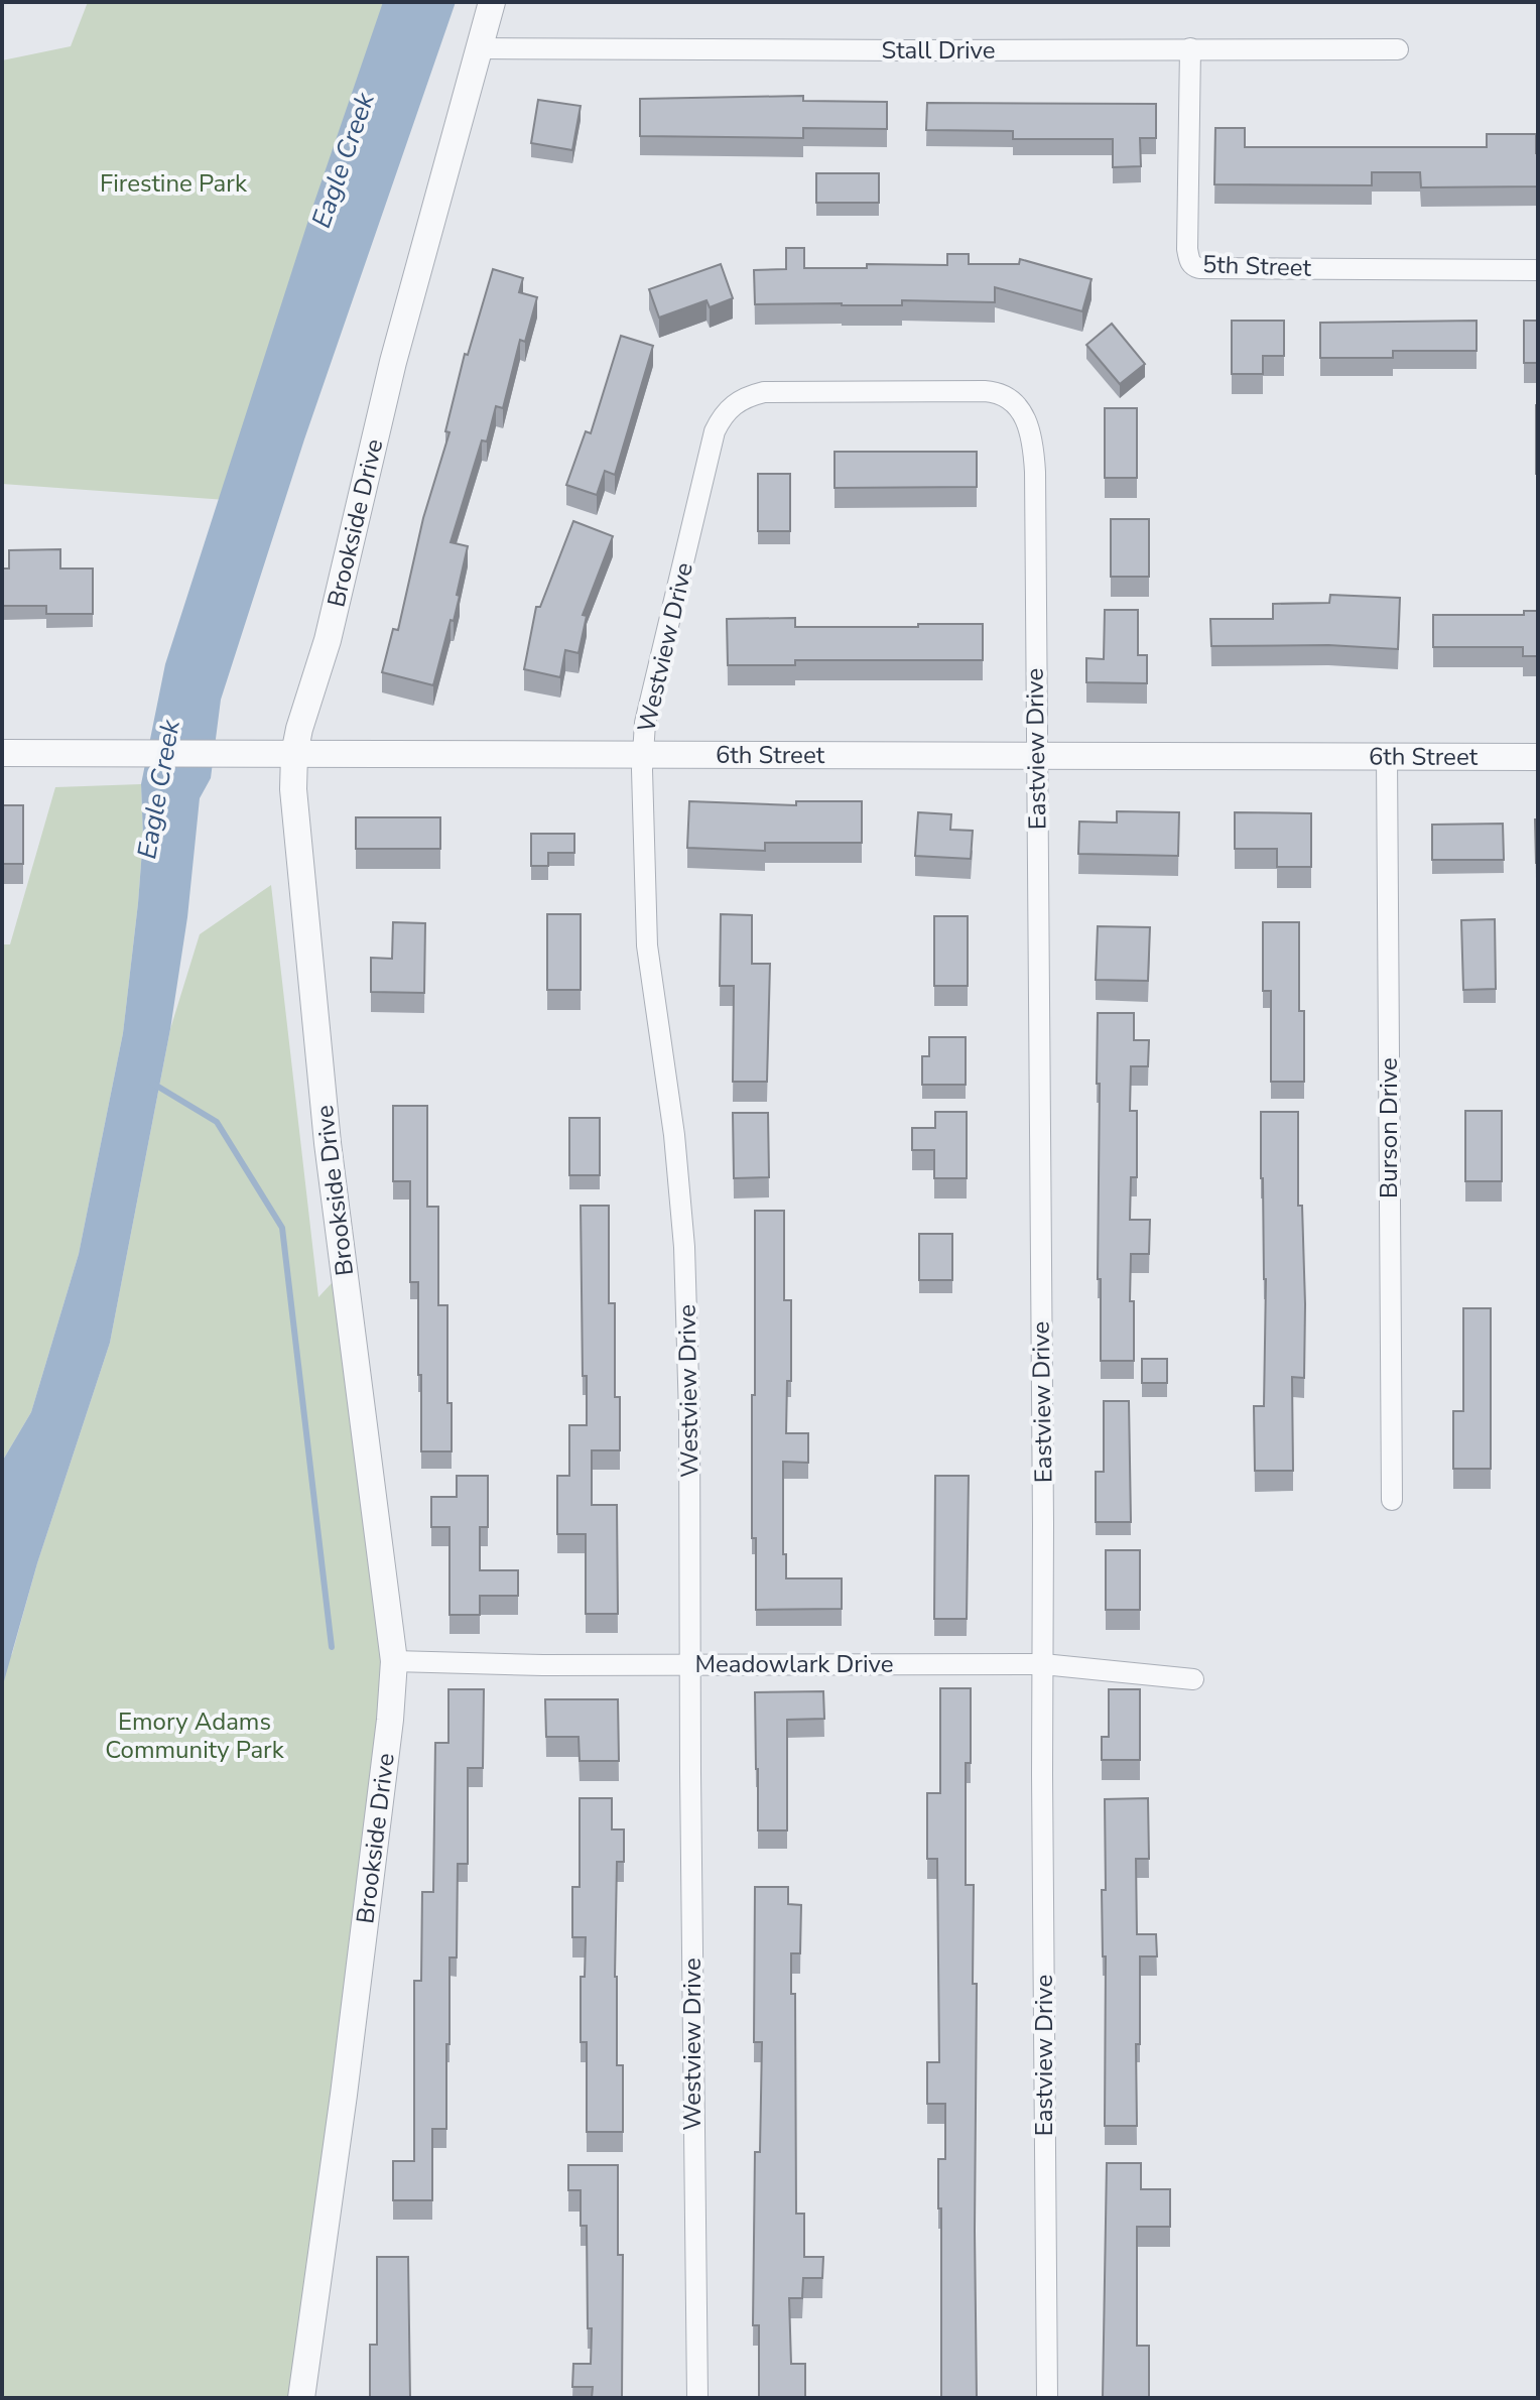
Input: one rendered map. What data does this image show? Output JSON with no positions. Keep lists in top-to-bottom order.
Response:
{
  "streets": {
    "street": [
      "Stall Drive",
      "5th Street",
      "Brookside Drive",
      "Westview Drive",
      "Eastview Drive",
      "6th Street",
      "Burson Drive",
      "Meadowlark Drive"
    ]
  },
  "crossings": [
    ["Stall Drive", "5th Street"],
    ["Stall Drive", "Brookside Drive"],
    ["Brookside Drive", "6th Street"],
    ["Brookside Drive", "Meadowlark Drive"],
    ["Westview Drive", "Eastview Drive"],
    ["Westview Drive", "6th Street"],
    ["Westview Drive", "Meadowlark Drive"],
    ["Eastview Drive", "6th Street"],
    ["Eastview Drive", "Meadowlark Drive"],
    ["6th Street", "Burson Drive"]
  ],
  "water": ["Eagle Creek"],
  "parks": ["Firestine Park", "Emory Adams Community Park"]
}
